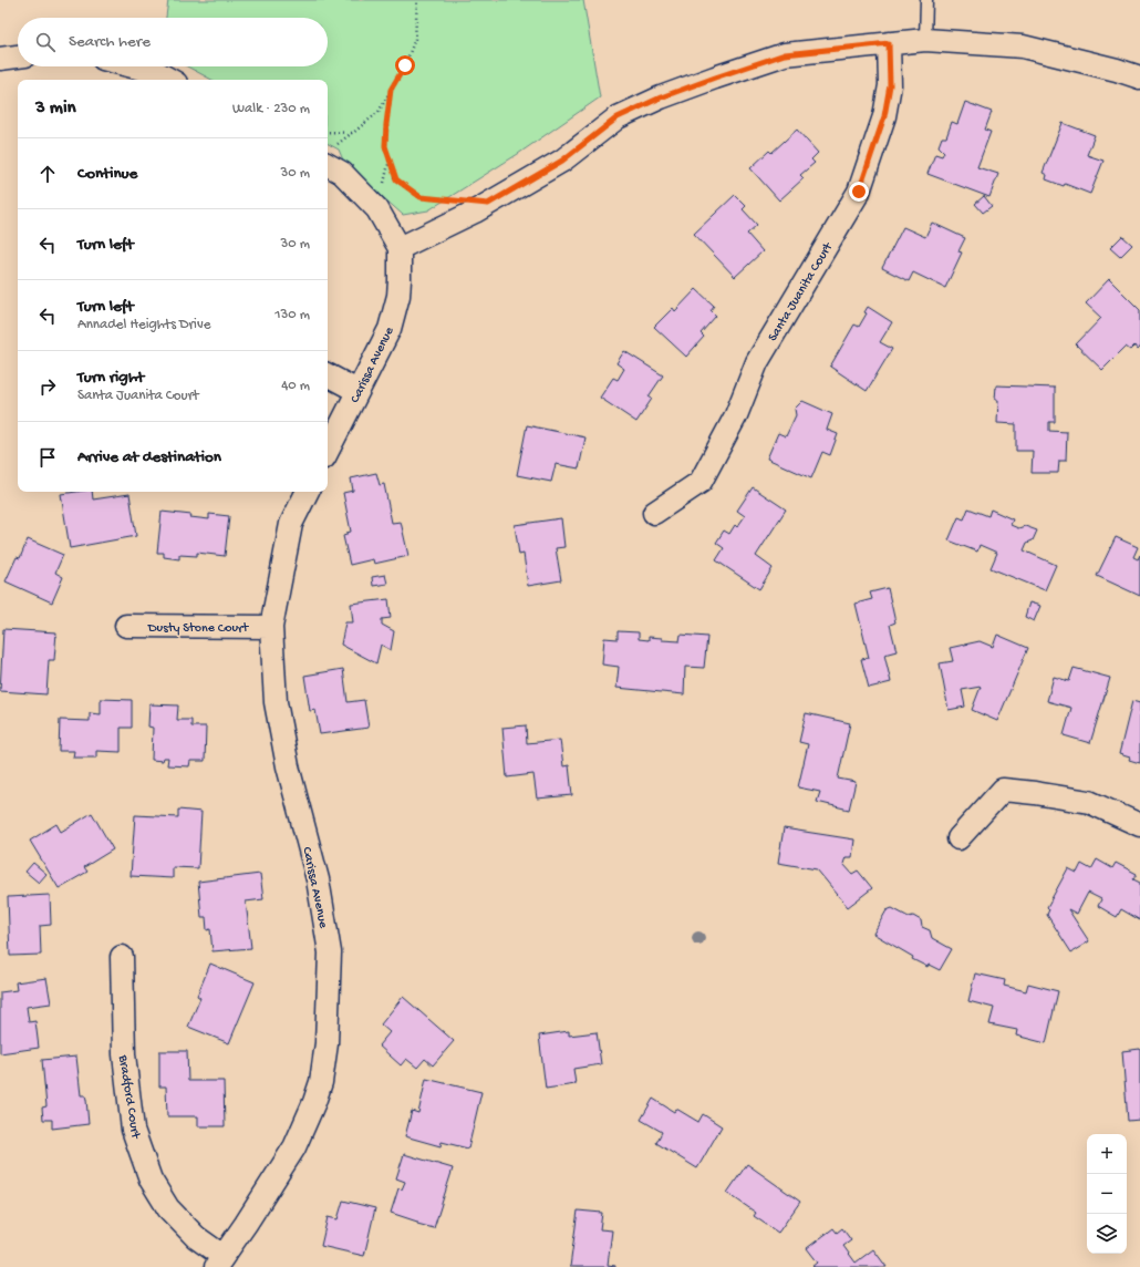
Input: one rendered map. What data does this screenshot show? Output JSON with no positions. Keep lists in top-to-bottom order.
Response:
{
  "streets": {
    "street": [
      "Santa Juanita Court",
      "Carissa Avenue",
      "Dusty Stone Court",
      "Bradford Court"
    ]
  },
  "crossings": [
    ["Carissa Avenue", "Dusty Stone Court"],
    ["Carissa Avenue", "Bradford Court"]
  ],
  "page": {
    "search": "Search here",
    "heading": ["3 min", "Walk · 230 m"],
    "list": [
      ["Continue", "30 m"],
      ["Turn left", "30 m"],
      ["Turn left", "Annadel Heights Drive", "130 m"],
      ["Turn right", "Santa Juanita Court", "40 m"],
      "Arrive at destination"
    ],
    "map_buttons": ["+", "−"]
  }
}
